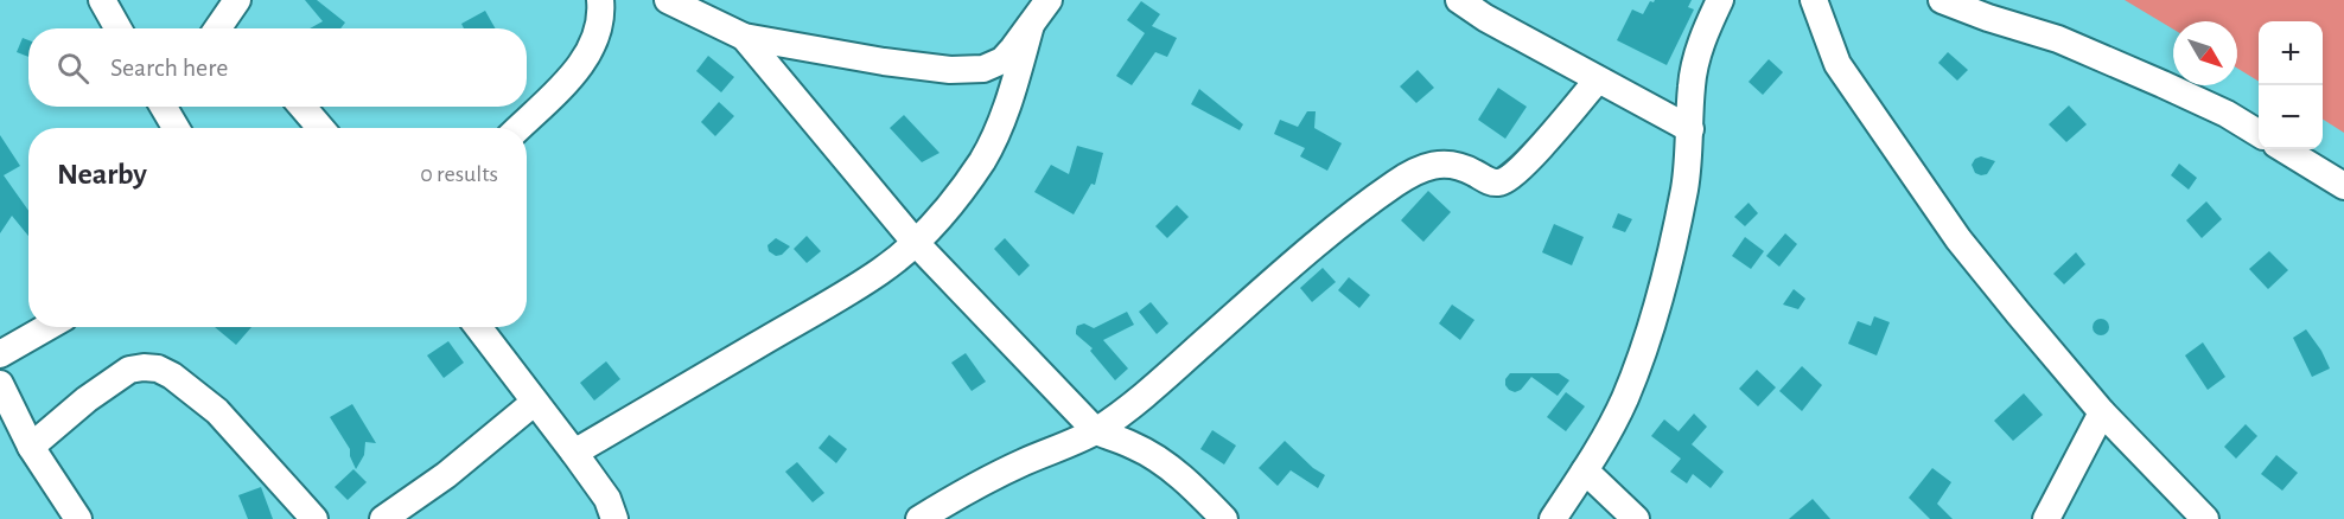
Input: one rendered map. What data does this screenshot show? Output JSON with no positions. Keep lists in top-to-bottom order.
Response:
{
  "north": "bottom right",
  "page": {
    "map_buttons": ["+", "−"],
    "search": "Search here",
    "heading": ["Nearby", "0 results"]
  }
}
